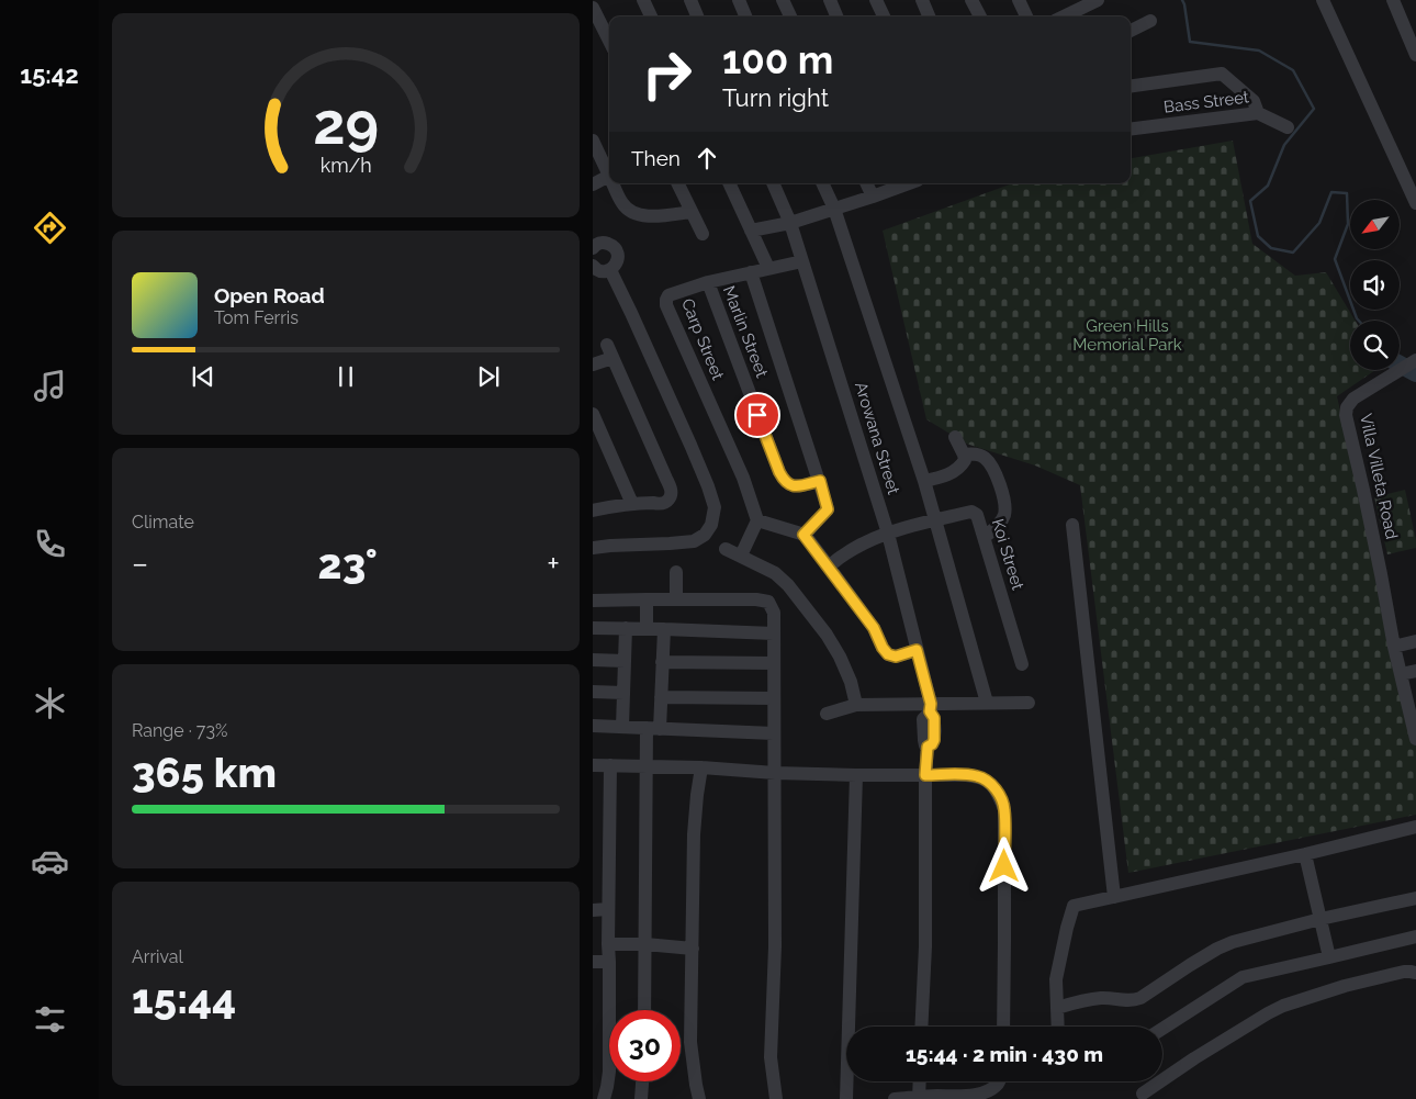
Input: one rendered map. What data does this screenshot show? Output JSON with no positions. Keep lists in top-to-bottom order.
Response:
{
  "streets": {
    "street": [
      "Bass Street",
      "Marlin Street",
      "Carp Street",
      "Arowana Street",
      "Villa Villeta Road",
      "Koi Street"
    ]
  },
  "crossings": [
    ["Marlin Street", "Carp Street"],
    ["Carp Street", "Arowana Street"],
    ["Arowana Street", "Koi Street"]
  ],
  "parks": ["Green Hills Memorial Park"],
  "north": "bottom left",
  "page": {
    "tabs": "15:42",
    "turn": ["100 m", "Turn right"],
    "then": "Then",
    "song": ["Open Road", "Tom Ferris"],
    "tile": [
      "Climate",
      ["Range · 73%", "365 km"],
      ["Arrival", "15:44"]
    ],
    "heat": ["−", "23°", "+"],
    "limit": "30",
    "trip": "15:44 · 2 min · 430 m",
    "gauge": ["29", "km/h"]
  }
}
